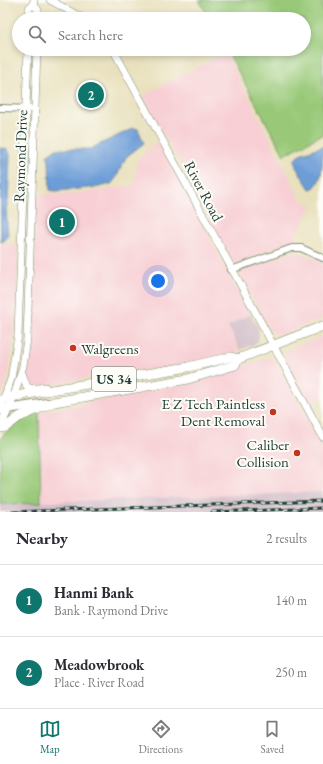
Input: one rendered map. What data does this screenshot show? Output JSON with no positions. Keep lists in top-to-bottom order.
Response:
{
  "streets": {
    "main road": ["Raymond Drive", "US 34"],
    "street": ["River Road"]
  },
  "crossings": [
    ["Raymond Drive", "US 34"],
    ["River Road", "US 34"]
  ],
  "places": ["Walgreens", "E Z Tech Paintless Dent Removal", "Caliber Collision"],
  "page": {
    "search": "Search here",
    "pins": ["2", "1"],
    "heading": ["Nearby", "2 results"],
    "list": [
      {
        "mark": "1",
        "name": "Hanmi Bank",
        "note": "Bank · Raymond Drive",
        "value": "140 m"
      },
      {
        "mark": "2",
        "name": "Meadowbrook",
        "note": "Place · River Road",
        "value": "250 m"
      }
    ],
    "nav": ["Map", "Directions", "Saved"]
  }
}
